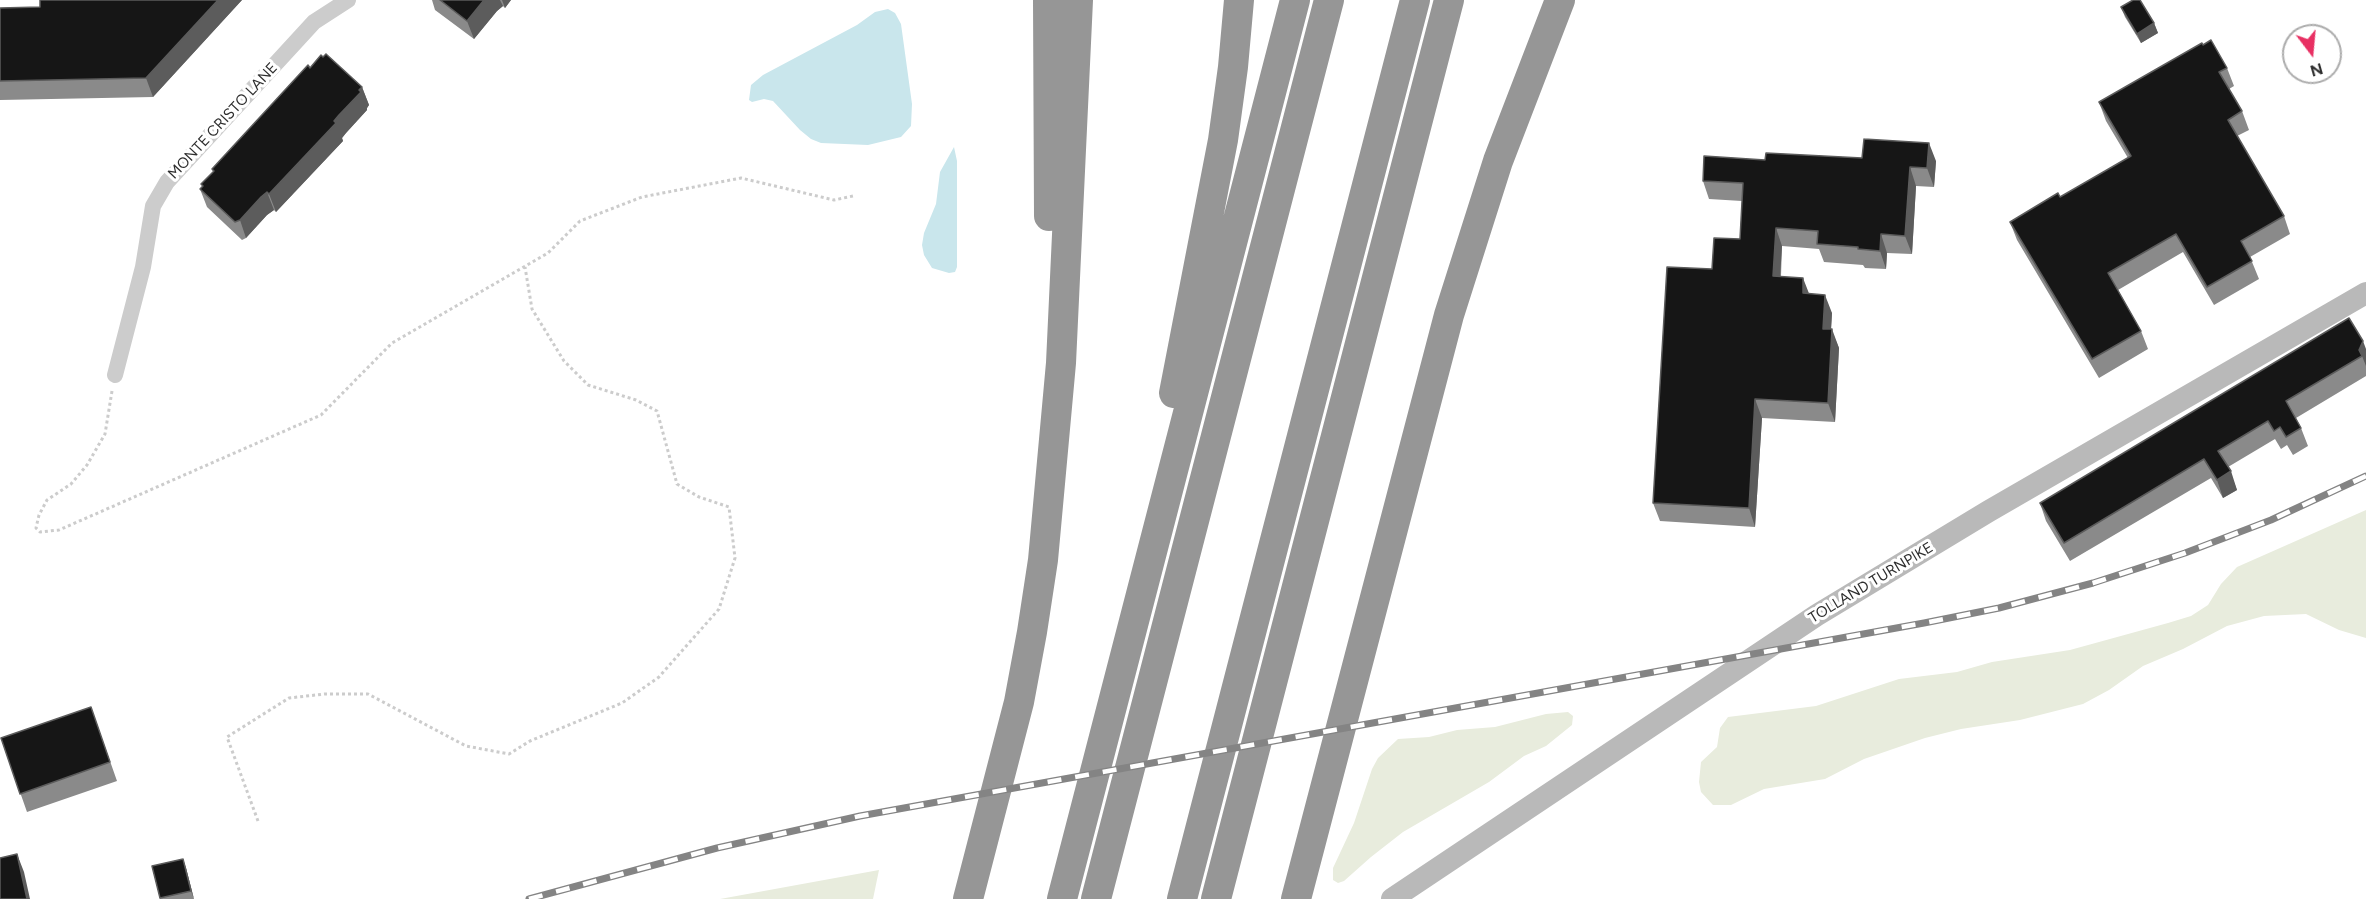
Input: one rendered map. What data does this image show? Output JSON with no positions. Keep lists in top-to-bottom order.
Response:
{
  "streets": {
    "main road": ["TOLLAND TURNPIKE"],
    "street": ["MONTE CRISTO LANE"]
  },
  "north": "bottom"
}
